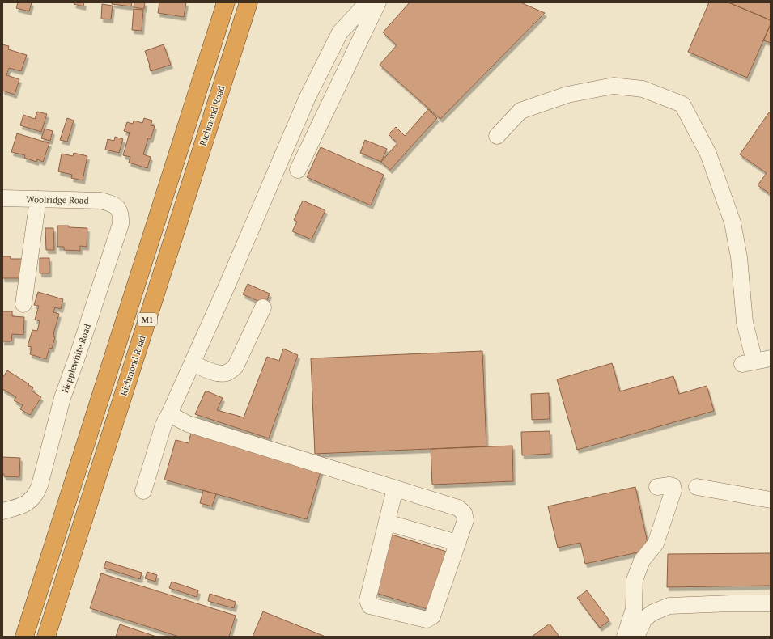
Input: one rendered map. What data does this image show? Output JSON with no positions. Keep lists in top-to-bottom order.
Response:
{
  "streets": {
    "highway": ["Richmond Road", "M1"],
    "street": ["Woolridge Road", "Hepplewhite Road"]
  },
  "crossings": [
    ["Woolridge Road", "Hepplewhite Road"]
  ]
}
